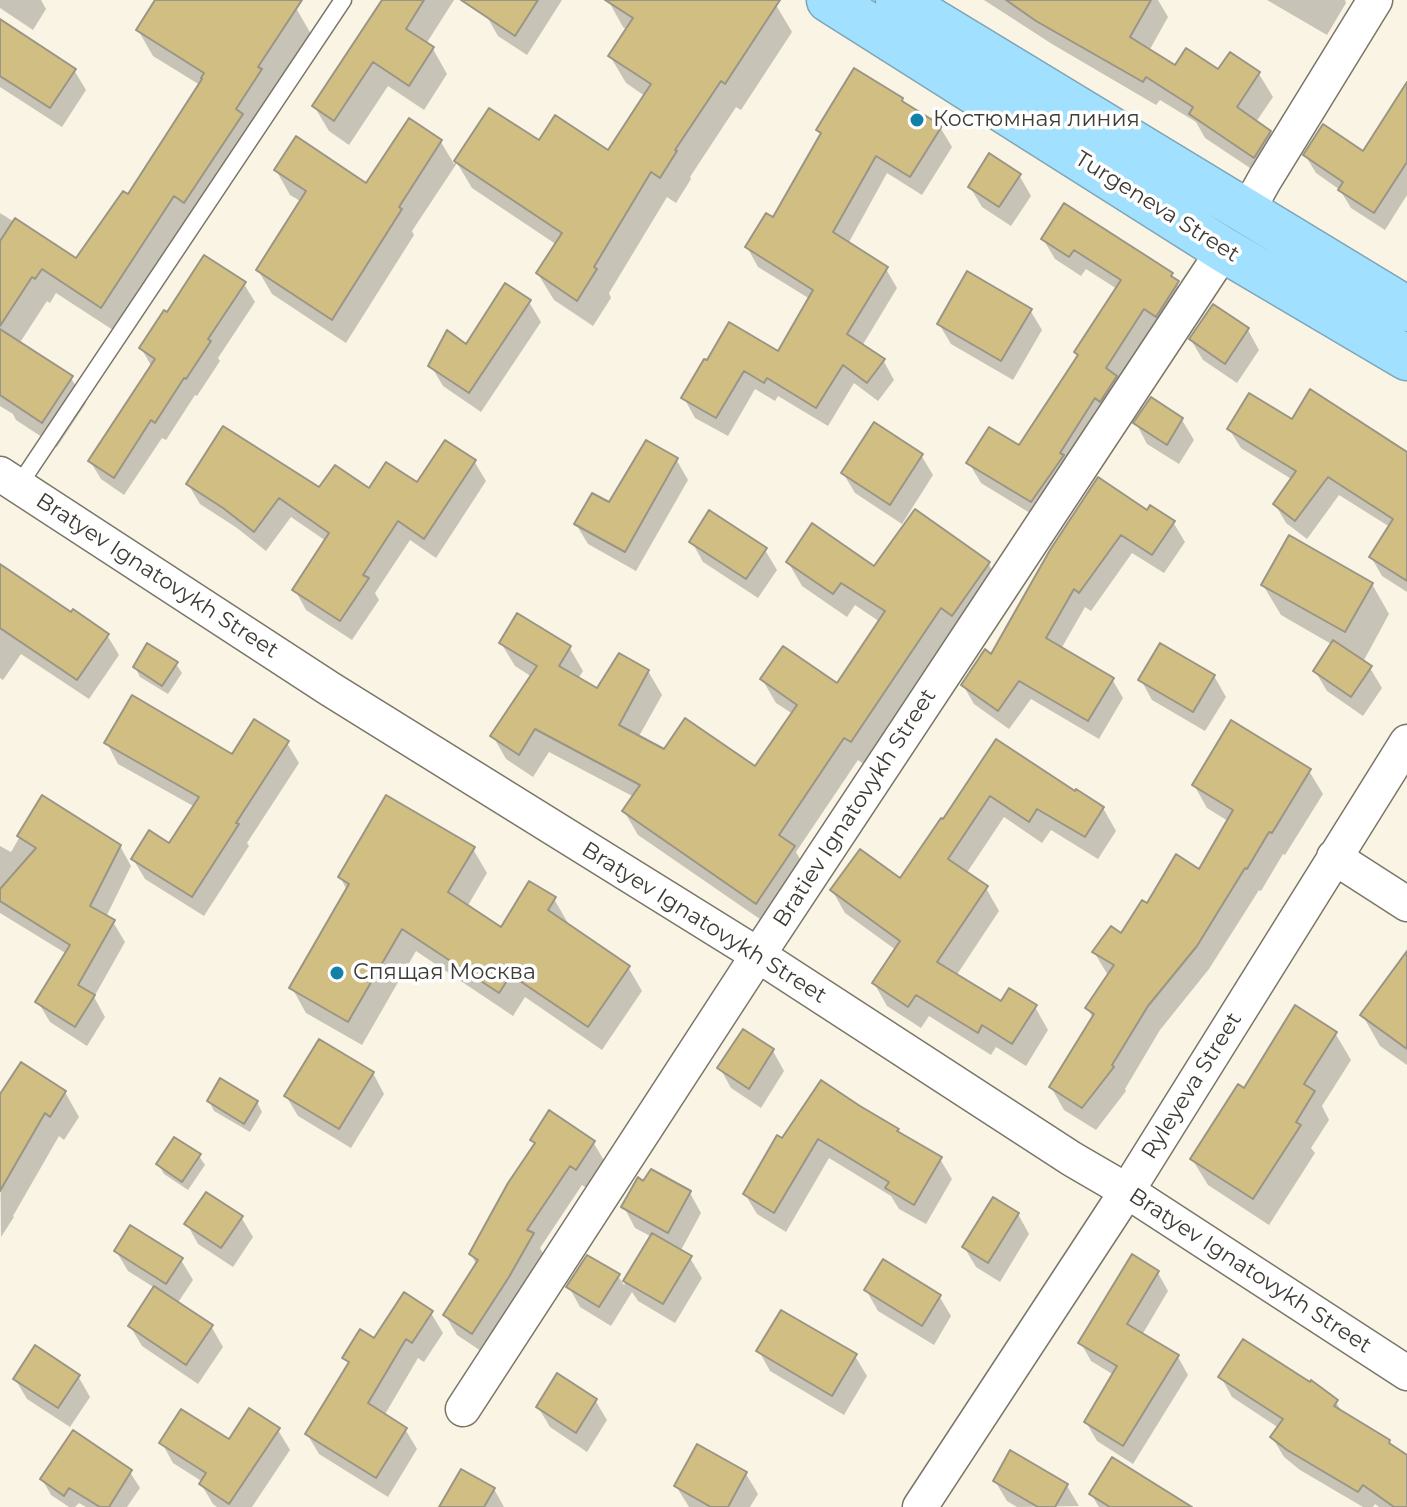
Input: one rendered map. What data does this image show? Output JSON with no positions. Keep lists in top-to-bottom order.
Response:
{
  "streets": {
    "highway": ["Turgeneva Street"],
    "street": ["Bratyev Ignatovykh Street", "Bratiev Ignatovykh Street", "Ryleyeva Street"]
  },
  "crossings": [
    ["Turgeneva Street", "Bratiev Ignatovykh Street"],
    ["Bratyev Ignatovykh Street", "Bratiev Ignatovykh Street"],
    ["Bratyev Ignatovykh Street", "Ryleyeva Street"]
  ],
  "places": ["Костюмная линия", "Спящая Москва"]
}
